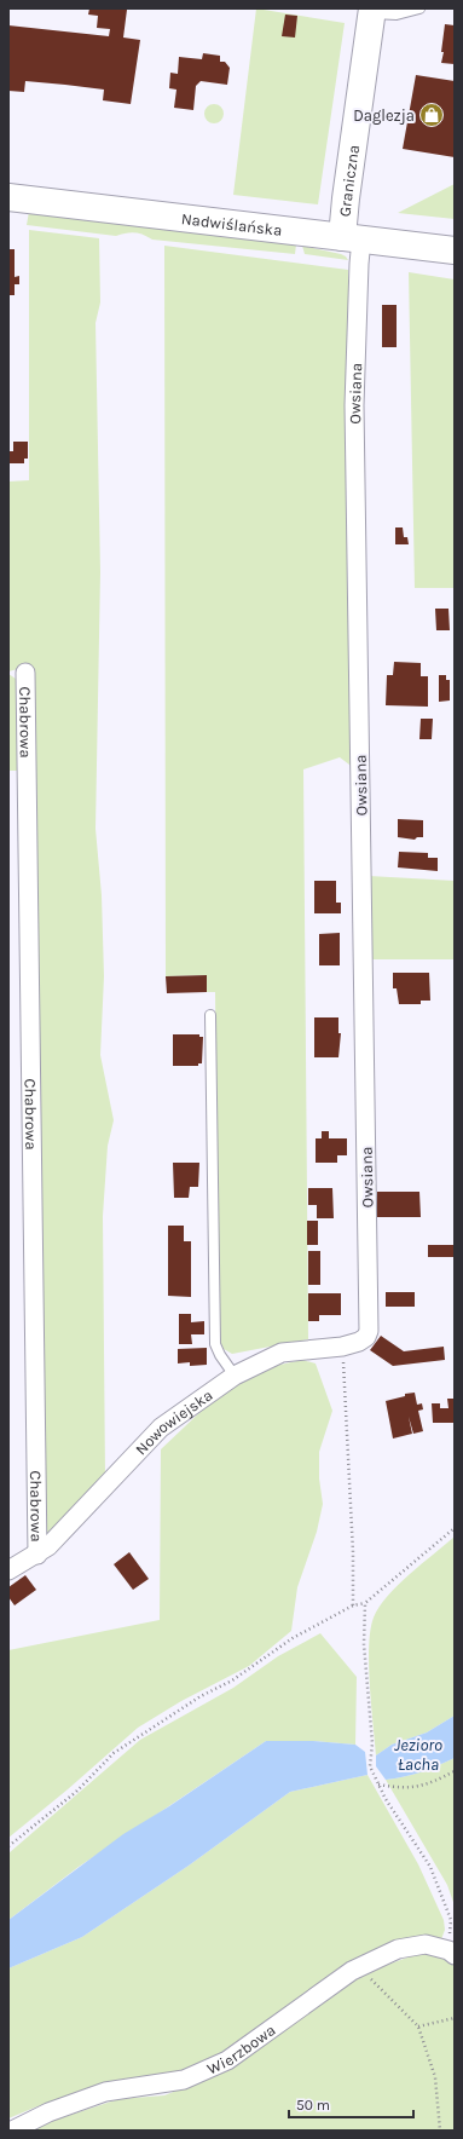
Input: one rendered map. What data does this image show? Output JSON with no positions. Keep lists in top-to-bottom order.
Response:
{
  "streets": {
    "main road": ["Graniczna", "Nadwiślańska"],
    "street": [
      "Owsiana",
      "Chabrowa",
      "Nowowiejska",
      "Wierzbowa"
    ]
  },
  "crossings": [
    ["Graniczna", "Nadwiślańska"],
    ["Graniczna", "Owsiana"],
    ["Nadwiślańska", "Owsiana"],
    ["Owsiana", "Nowowiejska"],
    ["Chabrowa", "Nowowiejska"]
  ],
  "water": ["Jezioro Łacha"],
  "places": {
    "shop": ["Daglezja"]
  },
  "scale_bar": "50 m"
}
